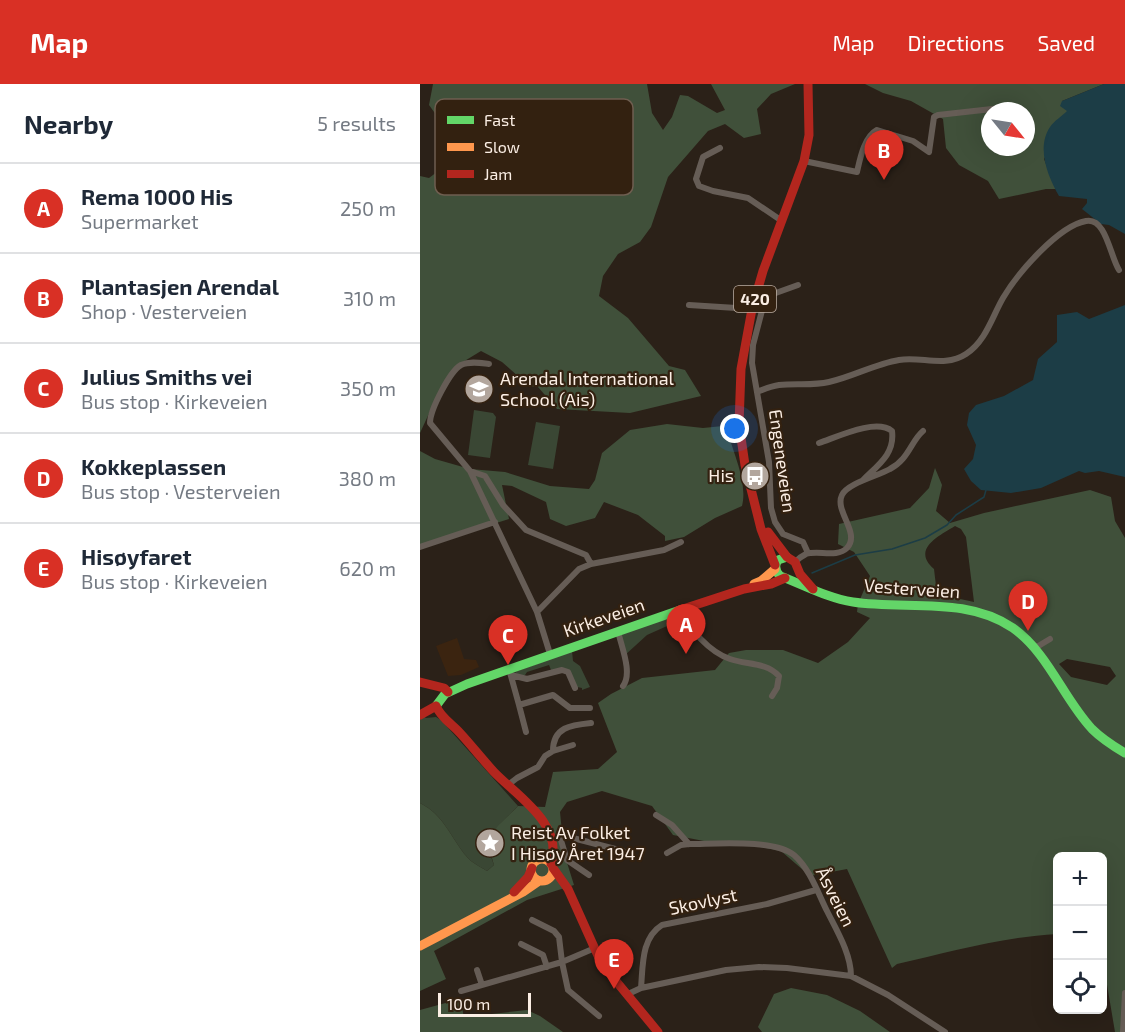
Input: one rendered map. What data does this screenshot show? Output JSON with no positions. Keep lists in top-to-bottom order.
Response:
{
  "streets": {
    "main road": ["420", "Vesterveien", "Kirkeveien"],
    "street": ["Engeneveien", "Åsveien", "Skovlyst"]
  },
  "crossings": [
    ["420", "Vesterveien"],
    ["420", "Kirkeveien"],
    ["Vesterveien", "Kirkeveien"],
    ["Åsveien", "Skovlyst"]
  ],
  "places": {
    "school or university": ["Arendal International School (Ais)"],
    "bus stop": ["His"],
    "place": ["Reist Av Folket I Hisøy Året 1947"]
  },
  "legend": ["Fast", "Slow", "Jam"],
  "scale_bar": "100 m",
  "north": "bottom right",
  "page": {
    "header": "Map",
    "nav": ["Map", "Directions", "Saved"],
    "heading": ["Nearby", "5 results"],
    "pins": [
      "B",
      "D",
      "A",
      "C",
      "E"
    ],
    "list": [
      {
        "mark": "A",
        "name": "Rema 1000 His",
        "note": "Supermarket",
        "value": "250 m"
      },
      {
        "mark": "B",
        "name": "Plantasjen Arendal",
        "note": "Shop · Vesterveien",
        "value": "310 m"
      },
      {
        "mark": "C",
        "name": "Julius Smiths vei",
        "note": "Bus stop · Kirkeveien",
        "value": "350 m"
      },
      {
        "mark": "D",
        "name": "Kokkeplassen",
        "note": "Bus stop · Vesterveien",
        "value": "380 m"
      },
      {
        "mark": "E",
        "name": "Hisøyfaret",
        "note": "Bus stop · Kirkeveien",
        "value": "620 m"
      }
    ],
    "map_buttons": ["+", "−"],
    "scale": "100 m"
  }
}
